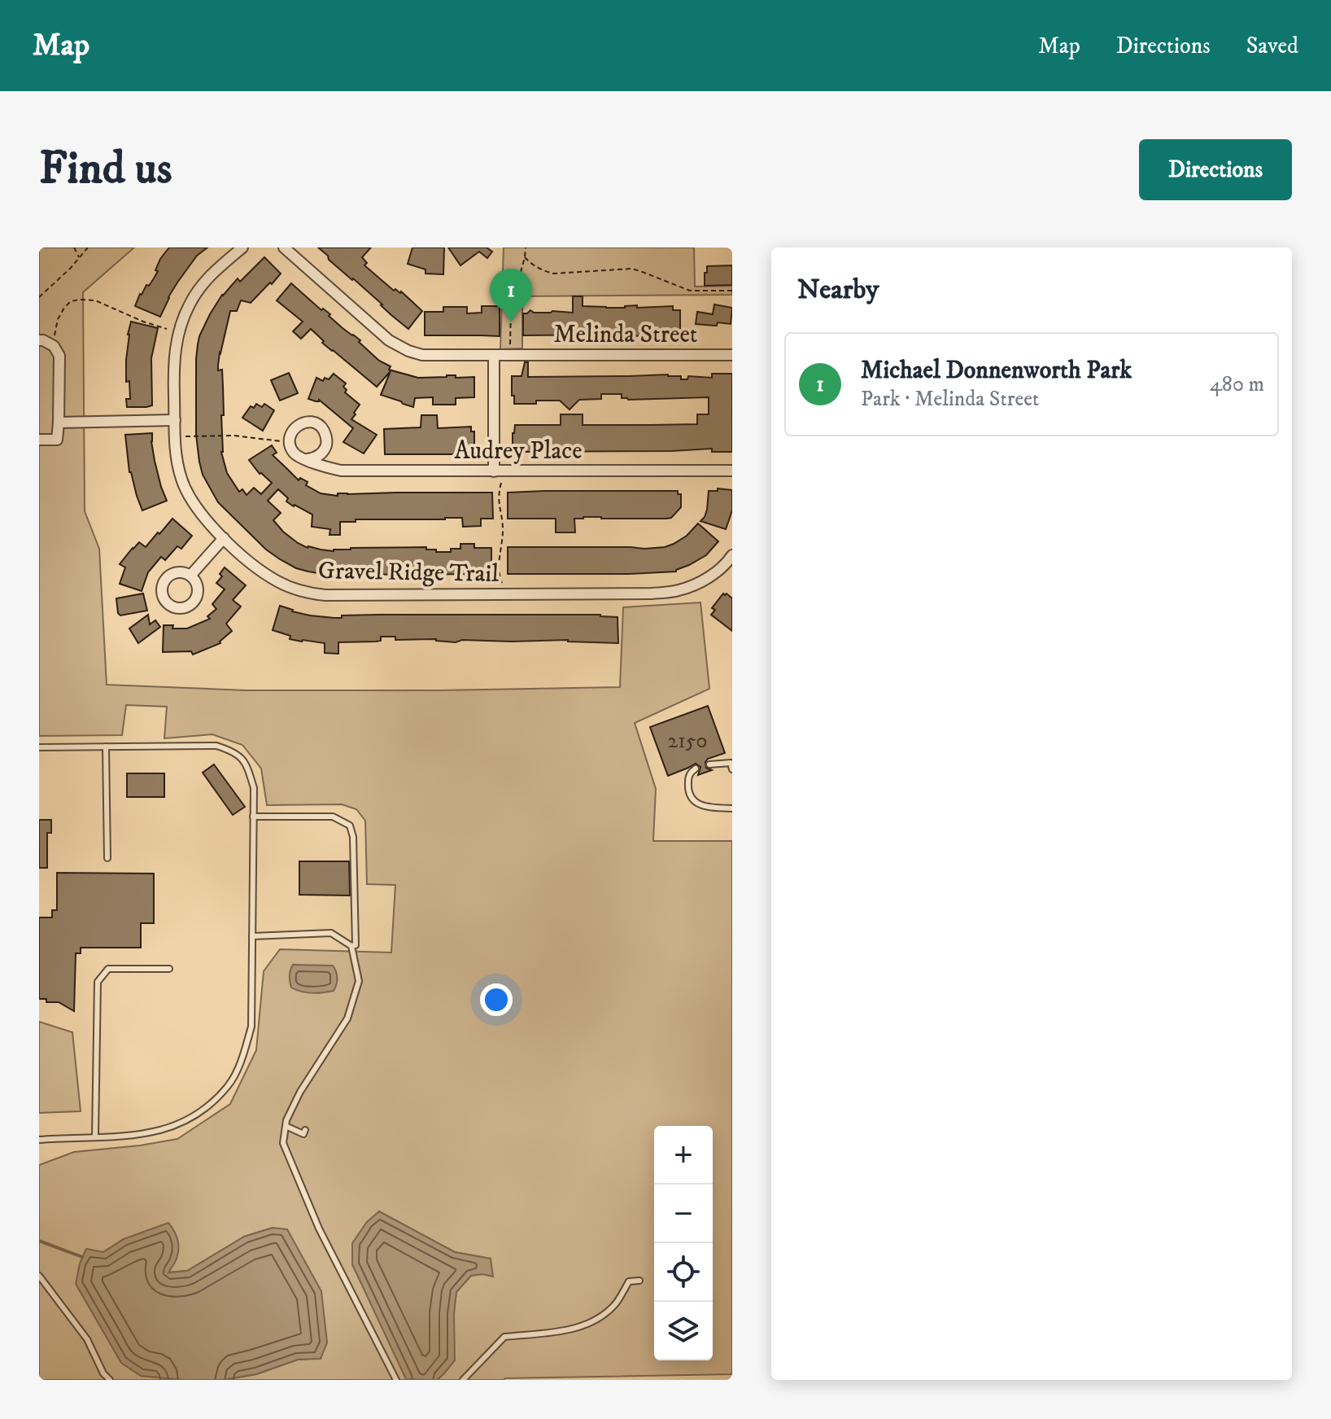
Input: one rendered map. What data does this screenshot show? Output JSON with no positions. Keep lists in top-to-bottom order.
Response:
{
  "streets": {
    "street": ["Melinda Street", "Audrey Place", "Gravel Ridge Trail"]
  },
  "house_numbers": ["2150"],
  "page": {
    "header": "Map",
    "nav": ["Map", "Directions", "Saved"],
    "buttons": "Directions",
    "title": "Find us",
    "heading": "Nearby",
    "pins": "1",
    "list": [
      {
        "mark": "1",
        "name": "Michael Donnenworth Park",
        "note": "Park · Melinda Street",
        "value": "480 m"
      }
    ],
    "map_buttons": ["+", "−"]
  }
}
